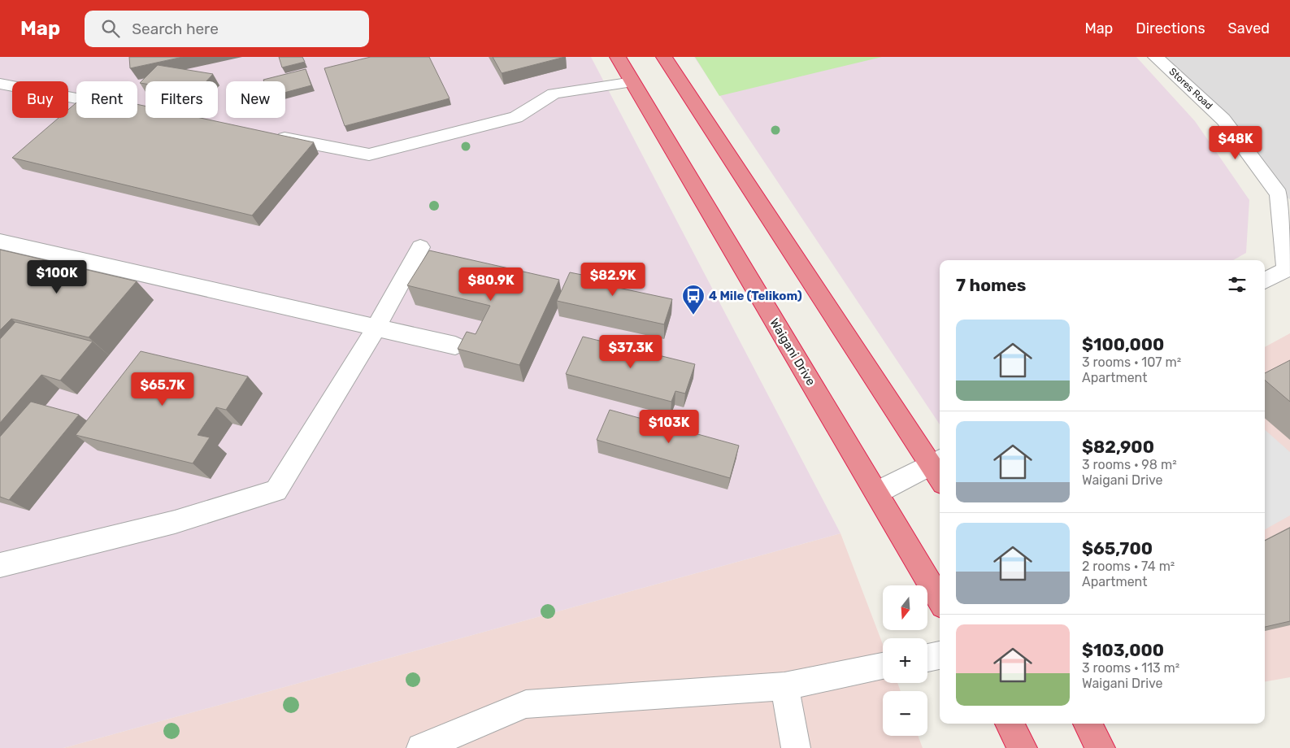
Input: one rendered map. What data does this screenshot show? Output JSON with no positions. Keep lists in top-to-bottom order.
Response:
{
  "streets": {
    "highway": ["Waigani Drive"],
    "street": ["Stores Road"]
  },
  "places": {
    "bus stop": ["4 Mile (Telikom)"]
  },
  "north": "bottom",
  "page": {
    "header": "Map",
    "search": "Search here",
    "nav": ["Map", "Directions", "Saved"],
    "chip": [
      "Buy",
      "Rent",
      "Filters",
      "New"
    ],
    "price": [
      "$48K",
      "$100K",
      "$82.9K",
      "$80.9K",
      "$37.3K",
      "$65.7K",
      "$103K"
    ],
    "heading": "7 homes",
    "list": [
      {
        "name": "$100,000",
        "note": "3 rooms · 107 m² · Apartment"
      },
      {
        "name": "$82,900",
        "note": "3 rooms · 98 m² · Waigani Drive"
      },
      {
        "name": "$65,700",
        "note": "2 rooms · 74 m² · Apartment"
      },
      {
        "name": "$103,000",
        "note": "3 rooms · 113 m² · Waigani Drive"
      }
    ],
    "map_buttons": ["+", "−"]
  }
}
